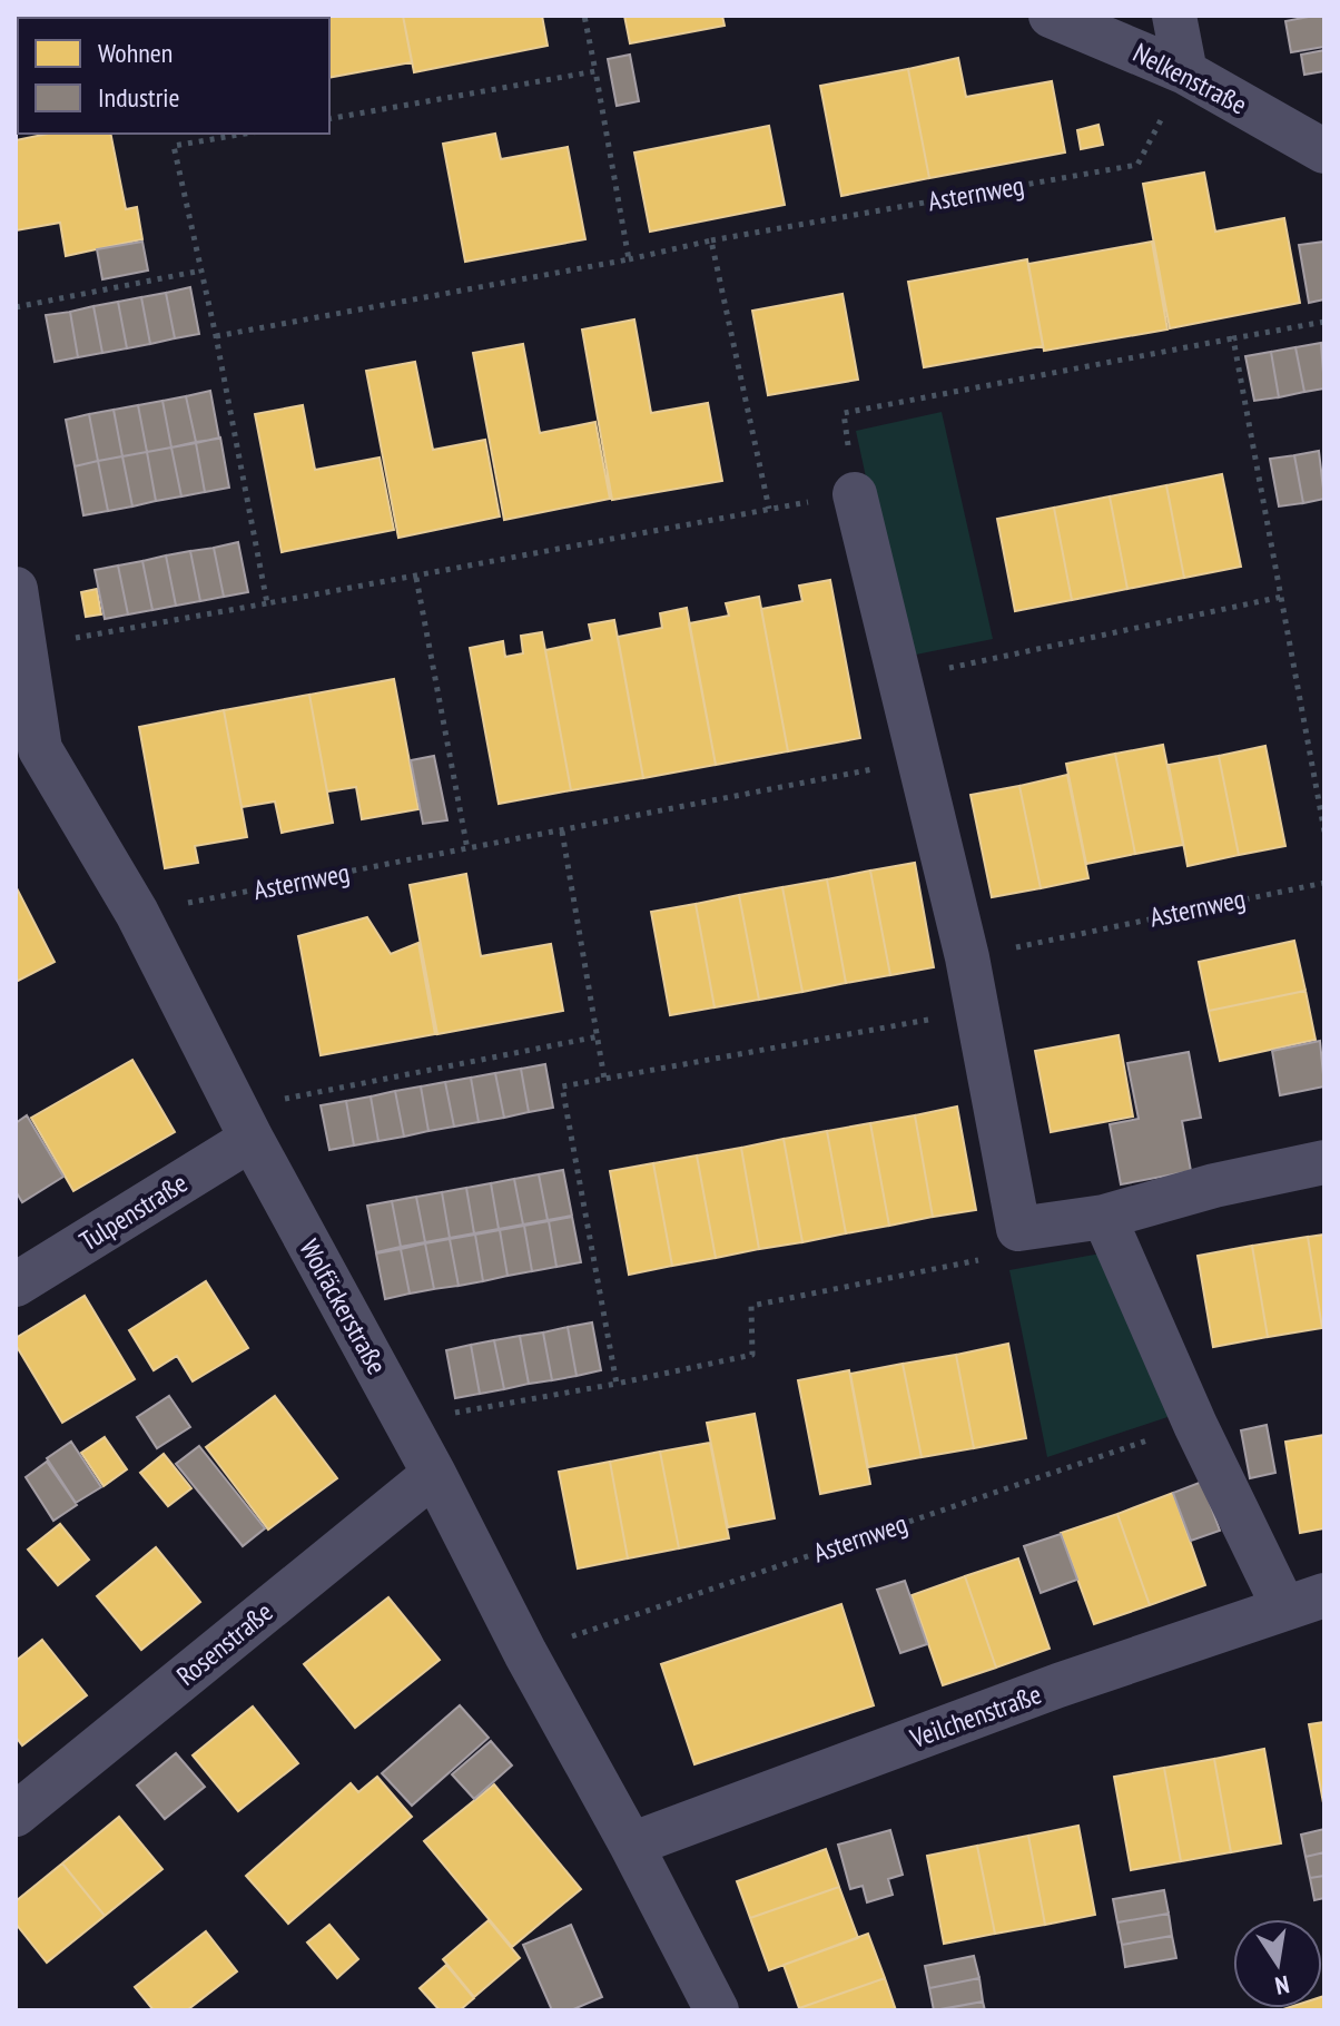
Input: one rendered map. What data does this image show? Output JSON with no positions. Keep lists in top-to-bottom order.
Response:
{
  "streets": {
    "street": [
      "Nelkenstraße",
      "Tulpenstraße",
      "Wolfäckerstraße",
      "Rosenstraße",
      "Veilchenstraße"
    ],
    "path": ["Asternweg"]
  },
  "crossings": [
    ["Nelkenstraße", "Asternweg"],
    ["Asternweg", "Wolfäckerstraße"],
    ["Tulpenstraße", "Wolfäckerstraße"],
    ["Wolfäckerstraße", "Rosenstraße"],
    ["Wolfäckerstraße", "Veilchenstraße"]
  ],
  "legend": ["Wohnen", "Industrie"],
  "north": "bottom"
}
